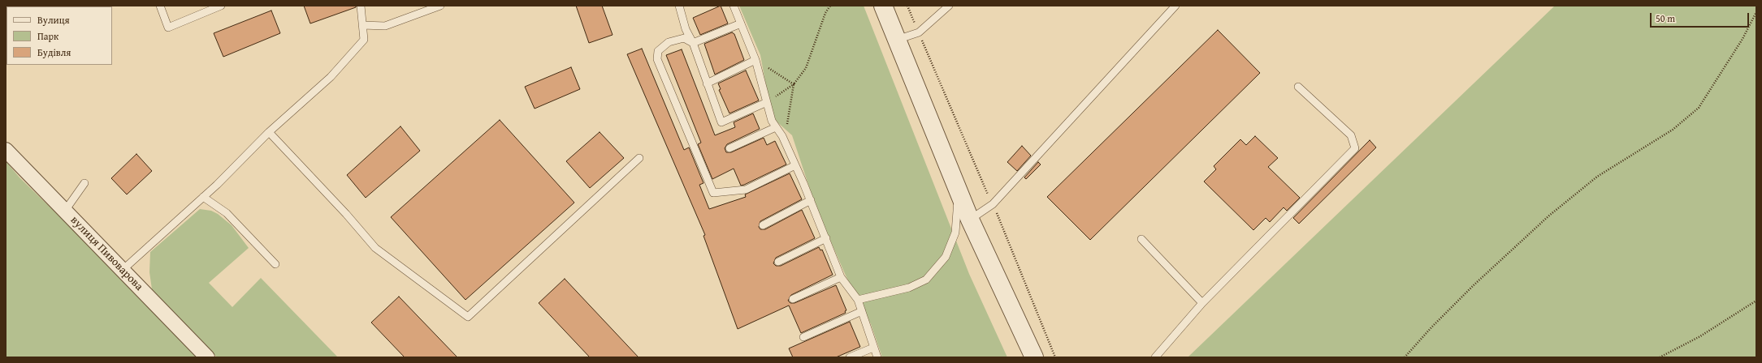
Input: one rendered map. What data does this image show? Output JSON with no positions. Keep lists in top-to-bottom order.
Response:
{
  "streets": {
    "street": ["вулиця Пивоварова"]
  },
  "legend": ["Вулиця", "Парк", "Будівля"],
  "scale_bar": "50 m"
}
